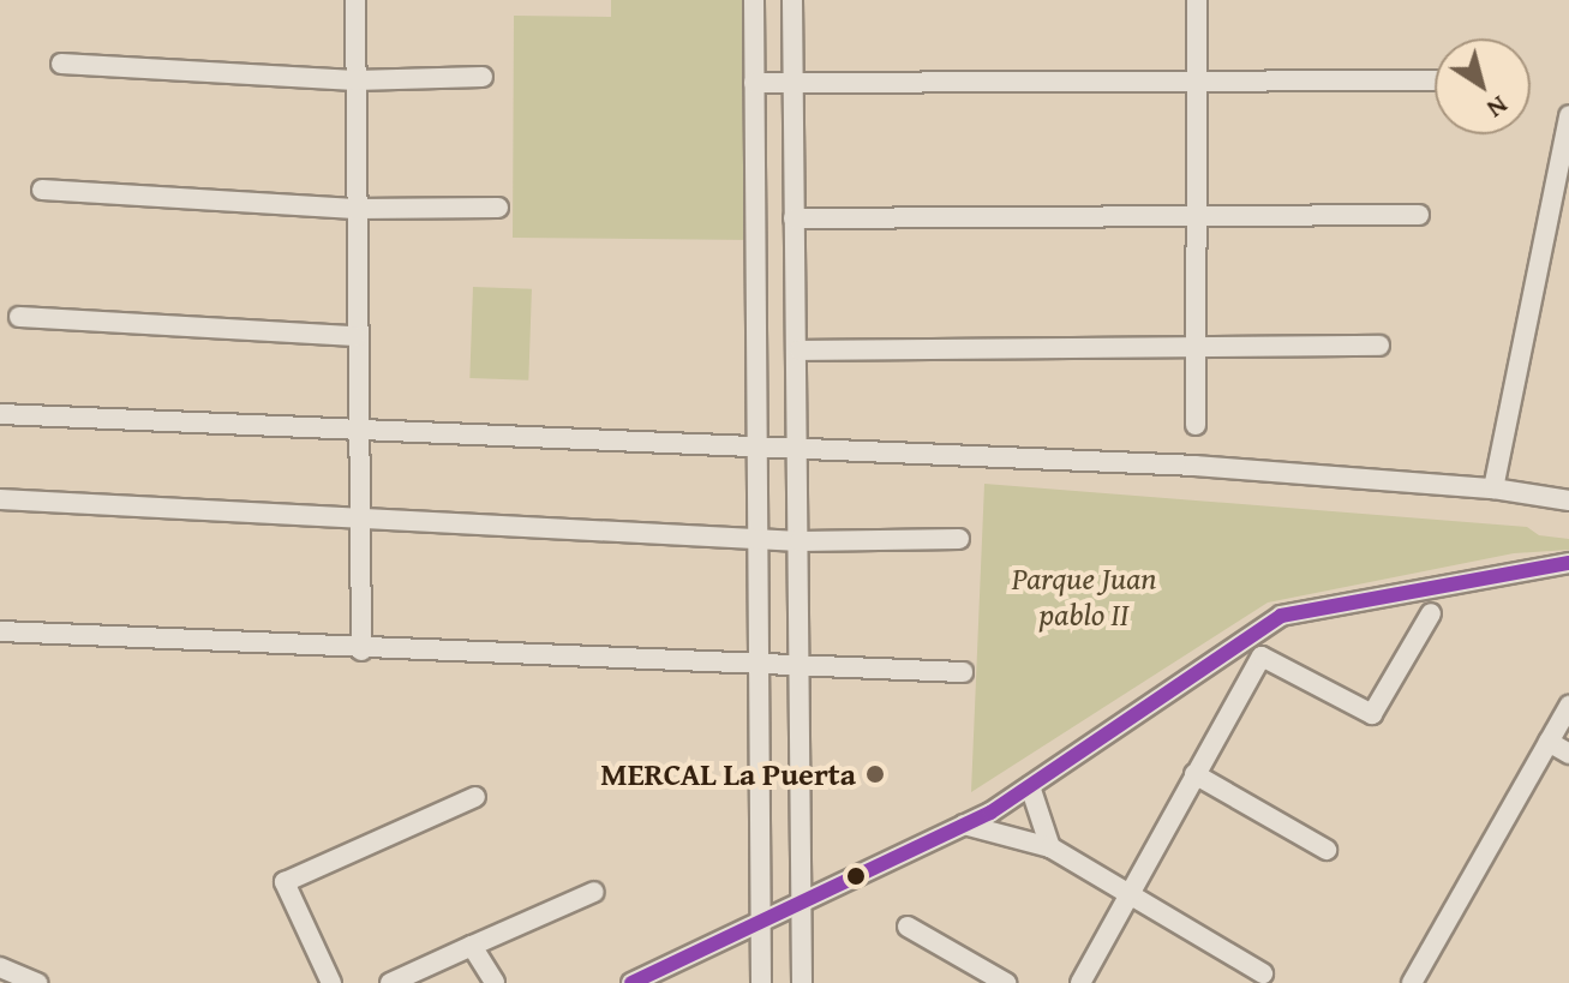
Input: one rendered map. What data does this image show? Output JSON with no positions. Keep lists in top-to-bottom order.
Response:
{
  "parks": ["Parque Juan pablo II"],
  "places": ["MERCAL La Puerta"],
  "north": "bottom right"
}
